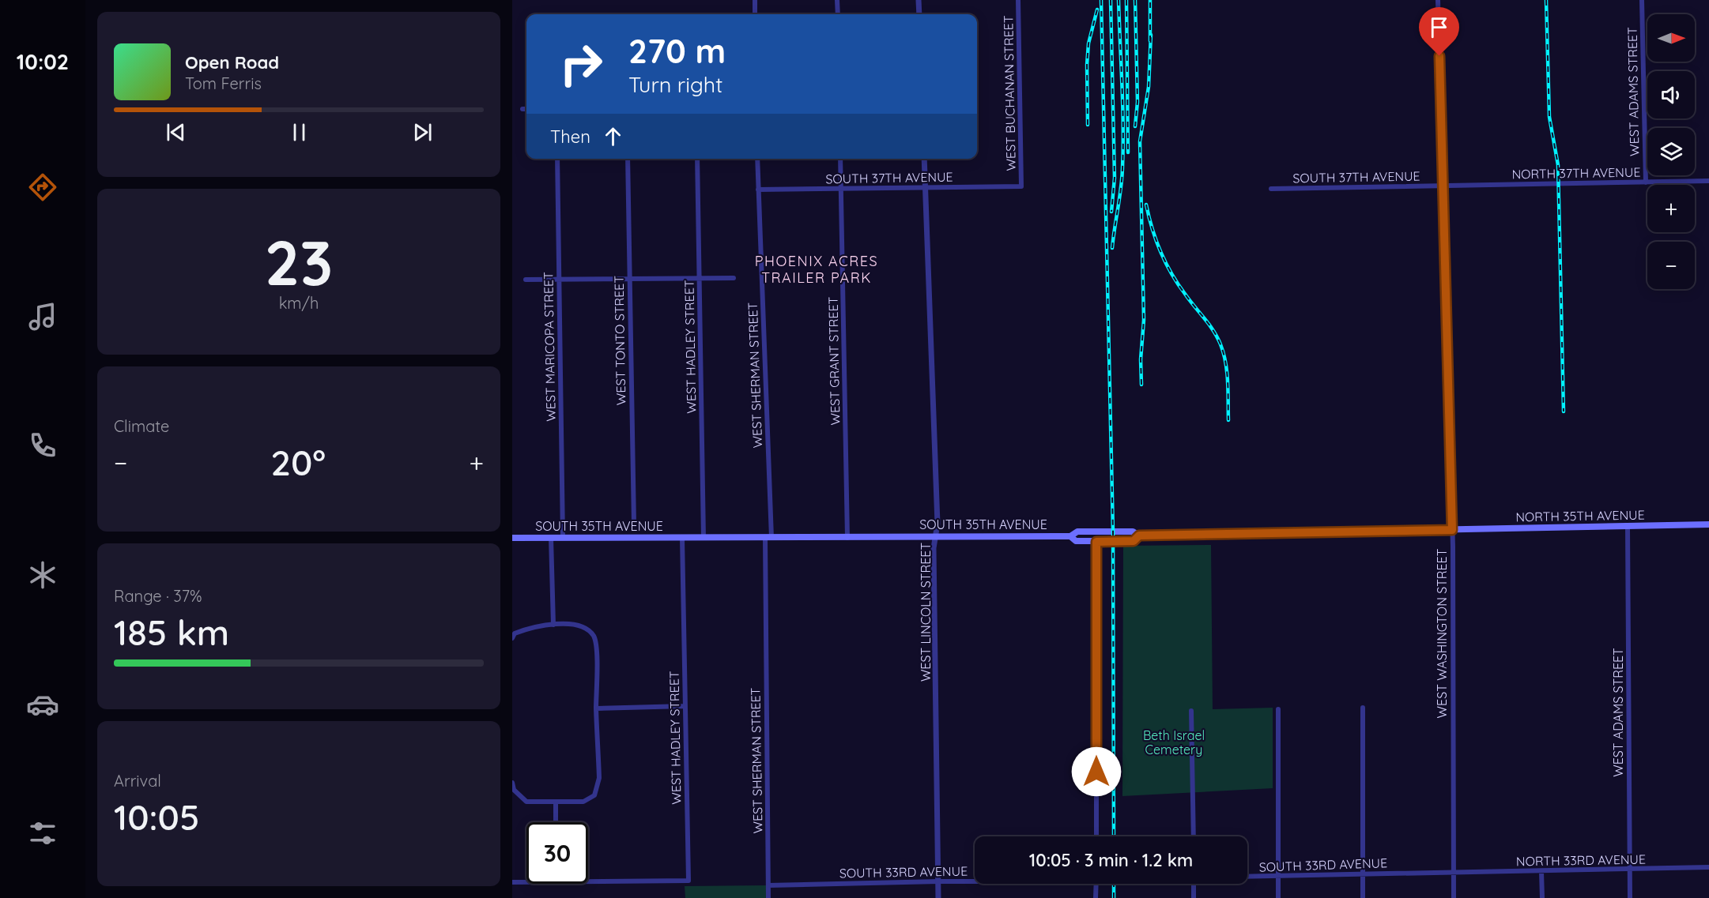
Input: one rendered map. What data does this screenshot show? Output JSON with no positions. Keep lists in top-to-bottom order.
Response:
{
  "streets": {
    "main road": ["NORTH 35TH AVENUE", "SOUTH 35TH AVENUE"],
    "street": [
      "WEST ADAMS STREET",
      "WEST BUCHANAN STREET",
      "NORTH 37TH AVENUE",
      "SOUTH 37TH AVENUE",
      "WEST TONTO STREET",
      "WEST MARICOPA STREET",
      "WEST HADLEY STREET",
      "WEST GRANT STREET",
      "WEST SHERMAN STREET",
      "WEST LINCOLN STREET",
      "WEST WASHINGTON STREET",
      "NORTH 33RD AVENUE",
      "SOUTH 33RD AVENUE"
    ]
  },
  "crossings": [
    ["WEST ADAMS STREET", "NORTH 37TH AVENUE"],
    ["WEST ADAMS STREET", "NORTH 35TH AVENUE"],
    ["WEST ADAMS STREET", "NORTH 33RD AVENUE"],
    ["WEST BUCHANAN STREET", "SOUTH 37TH AVENUE"],
    ["NORTH 37TH AVENUE", "SOUTH 37TH AVENUE"],
    ["NORTH 37TH AVENUE", "WEST WASHINGTON STREET"],
    ["SOUTH 37TH AVENUE", "WEST GRANT STREET"],
    ["SOUTH 37TH AVENUE", "WEST SHERMAN STREET"],
    ["SOUTH 37TH AVENUE", "WEST LINCOLN STREET"],
    ["SOUTH 37TH AVENUE", "WEST WASHINGTON STREET"],
    ["WEST MARICOPA STREET", "SOUTH 35TH AVENUE"],
    ["WEST HADLEY STREET", "SOUTH 35TH AVENUE"],
    ["WEST GRANT STREET", "SOUTH 35TH AVENUE"],
    ["WEST SHERMAN STREET", "SOUTH 35TH AVENUE"],
    ["WEST SHERMAN STREET", "SOUTH 33RD AVENUE"],
    ["NORTH 35TH AVENUE", "SOUTH 35TH AVENUE"],
    ["NORTH 35TH AVENUE", "WEST WASHINGTON STREET"],
    ["SOUTH 35TH AVENUE", "WEST LINCOLN STREET"],
    ["SOUTH 35TH AVENUE", "WEST WASHINGTON STREET"],
    ["WEST LINCOLN STREET", "SOUTH 33RD AVENUE"],
    ["WEST WASHINGTON STREET", "NORTH 33RD AVENUE"],
    ["WEST WASHINGTON STREET", "SOUTH 33RD AVENUE"],
    ["NORTH 33RD AVENUE", "SOUTH 33RD AVENUE"]
  ],
  "districts": ["PHOENIX ACRES TRAILER PARK"],
  "parks": ["Beth Israel Cemetery"],
  "north": "right",
  "page": {
    "tabs": "10:02",
    "map_buttons": ["+", "−"],
    "turn": ["270 m", "Turn right"],
    "song": ["Open Road", "Tom Ferris"],
    "then": "Then",
    "tile": [
      ["23", "km/h"],
      "Climate",
      ["Range · 37%", "185 km"],
      ["Arrival", "10:05"]
    ],
    "heat": ["−", "20°", "+"],
    "limit": "30",
    "trip": "10:05 · 3 min · 1.2 km"
  }
}
